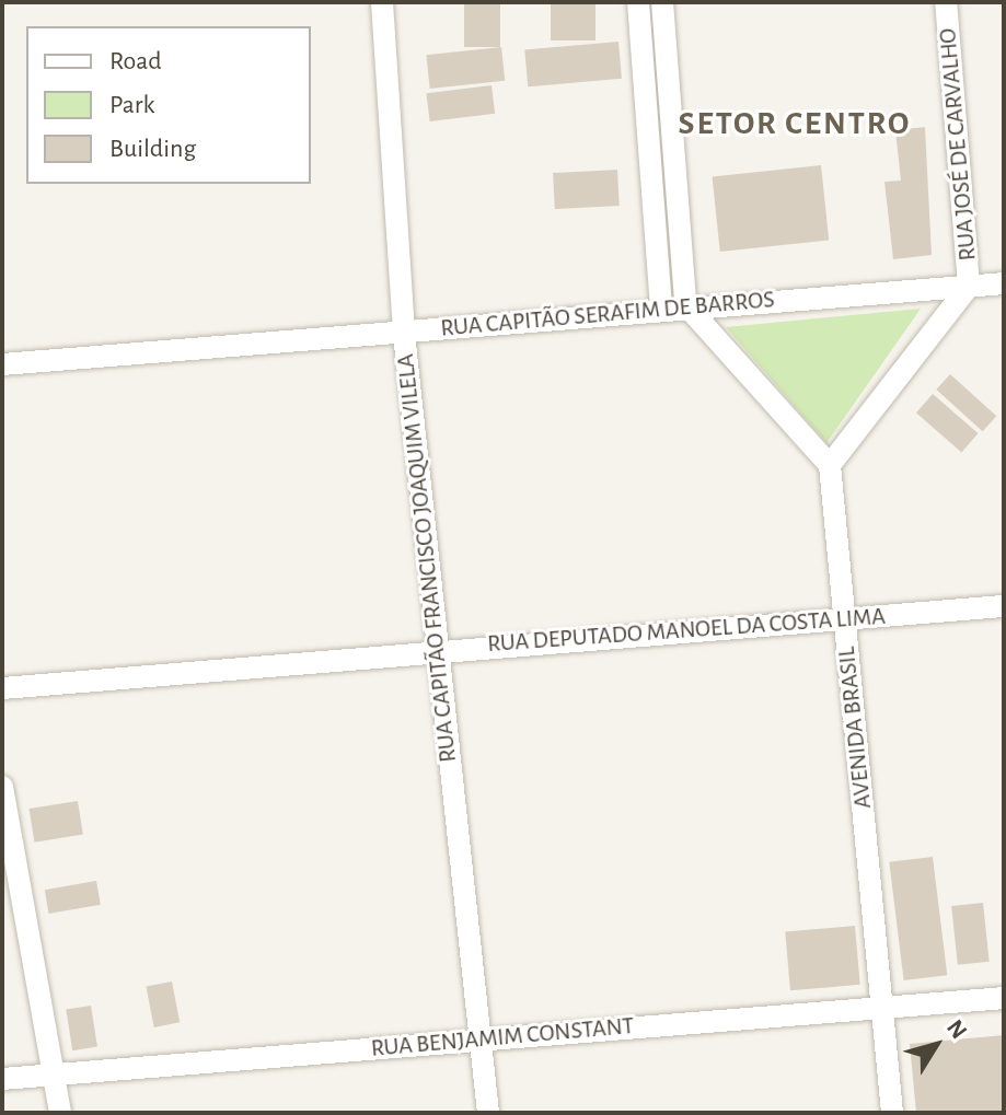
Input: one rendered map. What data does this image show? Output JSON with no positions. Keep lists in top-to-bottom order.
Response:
{
  "streets": {
    "street": [
      "RUA JOSÉ DE CARVALHO",
      "RUA CAPITÃO SERAFIM DE BARROS",
      "RUA CAPITÃO FRANCISCO JOAQUIM VILELA",
      "RUA DEPUTADO MANOEL DA COSTA LIMA",
      "AVENIDA BRASIL",
      "RUA BENJAMIM CONSTANT"
    ]
  },
  "crossings": [
    ["RUA JOSÉ DE CARVALHO", "RUA CAPITÃO SERAFIM DE BARROS"],
    ["RUA CAPITÃO SERAFIM DE BARROS", "RUA CAPITÃO FRANCISCO JOAQUIM VILELA"],
    ["RUA CAPITÃO FRANCISCO JOAQUIM VILELA", "RUA DEPUTADO MANOEL DA COSTA LIMA"],
    ["RUA CAPITÃO FRANCISCO JOAQUIM VILELA", "RUA BENJAMIM CONSTANT"],
    ["RUA DEPUTADO MANOEL DA COSTA LIMA", "AVENIDA BRASIL"],
    ["AVENIDA BRASIL", "RUA BENJAMIM CONSTANT"]
  ],
  "districts": ["SETOR CENTRO"],
  "legend": ["Road", "Park", "Building"],
  "north": "top right"
}
